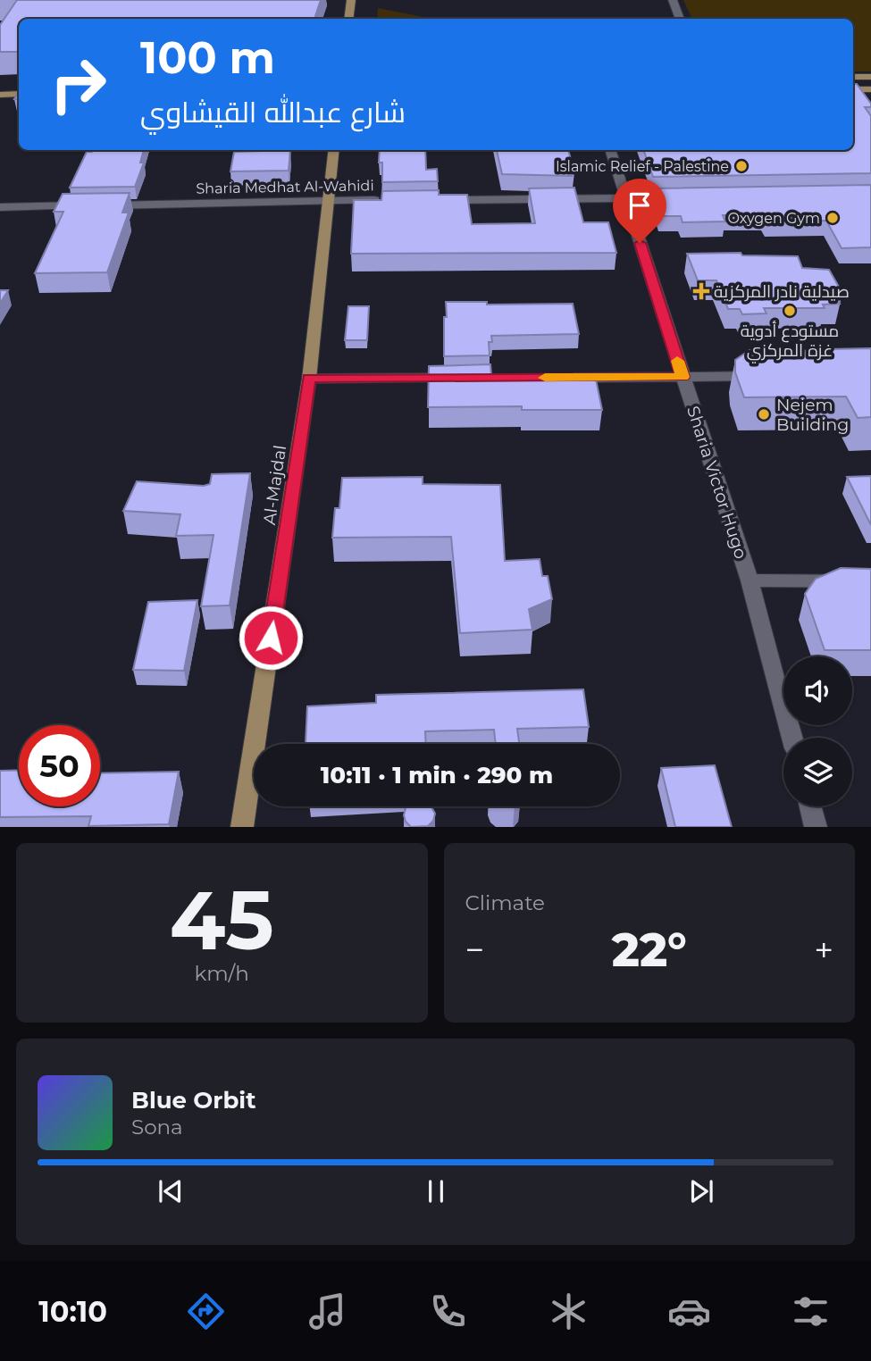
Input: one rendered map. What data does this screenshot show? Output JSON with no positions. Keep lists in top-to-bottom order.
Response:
{
  "streets": {
    "main road": ["Al-Majdal"],
    "street": ["Sharia Medhat Al-Wahidi", "Sharia Victor Hugo"]
  },
  "crossings": [
    ["Sharia Medhat Al-Wahidi", "Al-Majdal"]
  ],
  "places": {
    "other": [
      "Islamic Relief - Palestine",
      "Oxygen Gym",
      "مستودع أدوية غزة المركزي",
      "Nejem Building"
    ],
    "health": ["صيدلية نادر المركزية"]
  },
  "page": {
    "turn": ["100 m", "شارع عبدالله القيشاوي"],
    "limit": "50",
    "trip": "10:11 · 1 min · 290 m",
    "tile": [
      ["45", "km/h"],
      "Climate"
    ],
    "heat": ["−", "22°", "+"],
    "song": ["Blue Orbit", "Sona"],
    "tabs": "10:10"
  }
}
